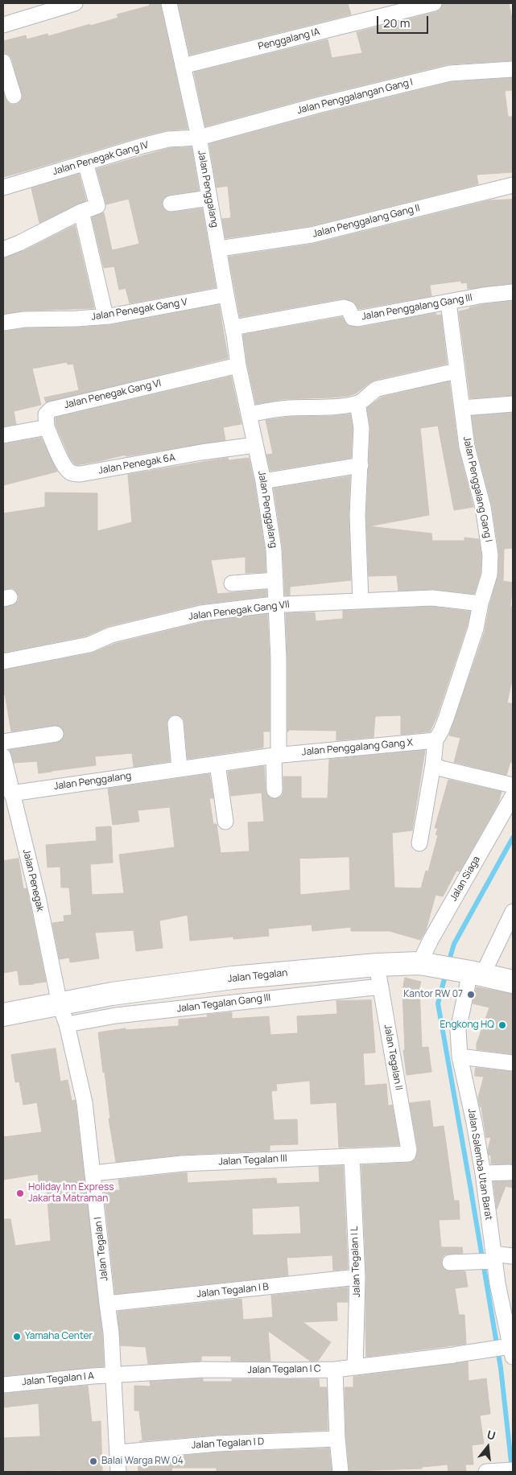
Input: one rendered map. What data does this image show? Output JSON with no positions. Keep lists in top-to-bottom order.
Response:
{
  "streets": {
    "street": [
      "Penggalang IA",
      "Jalan Penggalangan Gang I",
      "Jalan Penegak Gang IV",
      "Jalan Penggalang",
      "Jalan Penggalang Gang II",
      "Jalan Penggalang Gang III",
      "Jalan Penegak Gang V",
      "Jalan Penegak Gang VI",
      "Jalan Penegak 6A",
      "Jalan Penggalang Gang I",
      "Jalan Penegak Gang VII",
      "Jalan Penggalang Gang X",
      "Jalan Siaga",
      "Jalan Penegak",
      "Jalan Tegalan",
      "Jalan Tegalan Gang III",
      "Jalan Tegalan II",
      "Jalan Tegalan III",
      "Jalan Salemba Utan Barat",
      "Jalan Tegalan I",
      "Jalan Tegalan I L",
      "Jalan Tegalan I B",
      "Jalan Tegalan I C",
      "Jalan Tegalan I A",
      "Jalan Tegalan I D"
    ]
  },
  "crossings": [
    ["Penggalang IA", "Jalan Penggalang"],
    ["Jalan Penggalangan Gang I", "Jalan Penegak Gang IV"],
    ["Jalan Penggalangan Gang I", "Jalan Penggalang"],
    ["Jalan Penegak Gang IV", "Jalan Penggalang"],
    ["Jalan Penggalang", "Jalan Penggalang Gang II"],
    ["Jalan Penggalang", "Jalan Penggalang Gang III"],
    ["Jalan Penggalang", "Jalan Penegak Gang V"],
    ["Jalan Penggalang", "Jalan Penegak Gang VI"],
    ["Jalan Penggalang", "Jalan Penegak 6A"],
    ["Jalan Penggalang", "Jalan Penegak Gang VII"],
    ["Jalan Penggalang", "Jalan Penggalang Gang X"],
    ["Jalan Penggalang", "Jalan Penegak"],
    ["Jalan Penggalang Gang III", "Jalan Penggalang Gang I"],
    ["Jalan Penegak Gang VI", "Jalan Penegak 6A"],
    ["Jalan Penggalang Gang I", "Jalan Penegak Gang VII"],
    ["Jalan Penggalang Gang I", "Jalan Penggalang Gang X"],
    ["Jalan Siaga", "Jalan Tegalan"],
    ["Jalan Penegak", "Jalan Tegalan"],
    ["Jalan Penegak", "Jalan Tegalan I"],
    ["Jalan Tegalan", "Jalan Tegalan II"],
    ["Jalan Tegalan", "Jalan Salemba Utan Barat"],
    ["Jalan Tegalan", "Jalan Tegalan I"],
    ["Jalan Tegalan Gang III", "Jalan Tegalan II"],
    ["Jalan Tegalan Gang III", "Jalan Tegalan I"],
    ["Jalan Tegalan II", "Jalan Tegalan III"],
    ["Jalan Tegalan III", "Jalan Tegalan I"],
    ["Jalan Tegalan III", "Jalan Tegalan I L"],
    ["Jalan Salemba Utan Barat", "Jalan Tegalan I C"],
    ["Jalan Tegalan I", "Jalan Tegalan I B"],
    ["Jalan Tegalan I", "Jalan Tegalan I C"],
    ["Jalan Tegalan I", "Jalan Tegalan I A"],
    ["Jalan Tegalan I", "Jalan Tegalan I D"],
    ["Jalan Tegalan I L", "Jalan Tegalan I B"],
    ["Jalan Tegalan I L", "Jalan Tegalan I C"],
    ["Jalan Tegalan I C", "Jalan Tegalan I A"]
  ],
  "places": [
    "Kantor RW 07",
    "Engkong HQ",
    "Holiday Inn Express Jakarta Matraman",
    "Yamaha Center",
    "Balai Warga RW 04"
  ],
  "scale_bar": "20 m",
  "north": "top"
}
